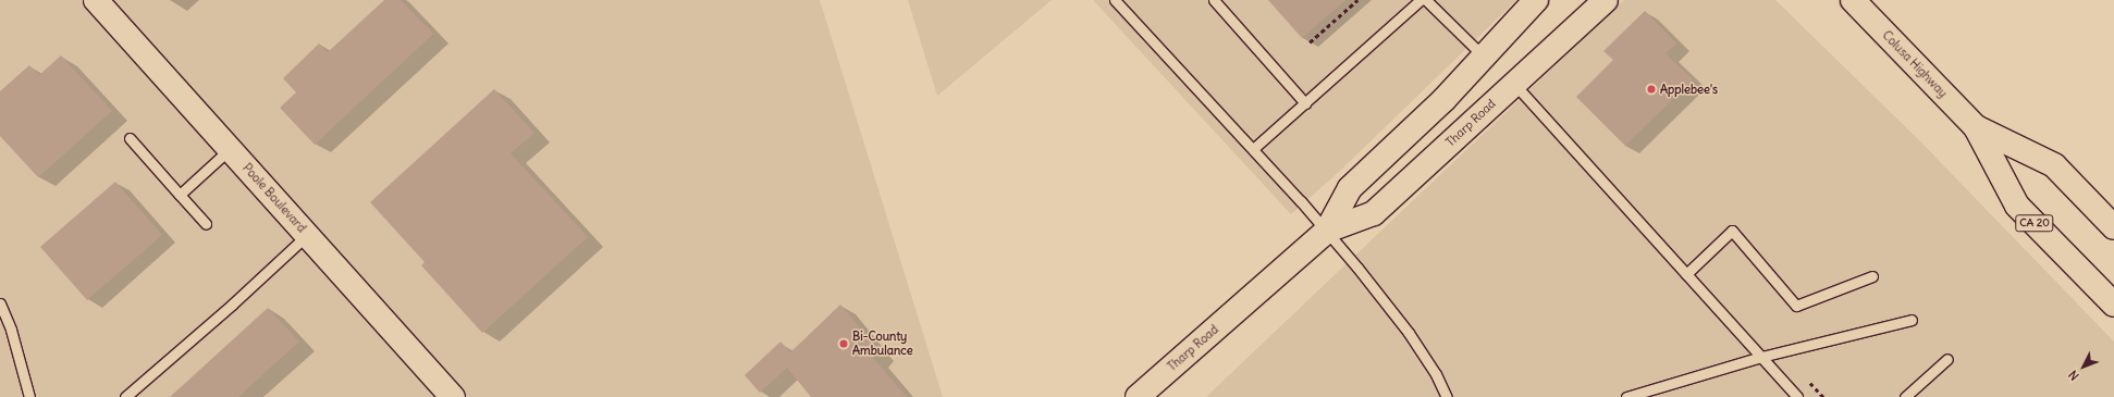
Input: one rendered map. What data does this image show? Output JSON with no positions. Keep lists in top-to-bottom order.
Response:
{
  "streets": {
    "main road": [
      "Colusa Highway",
      "Tharp Road",
      "Poole Boulevard",
      "CA 20"
    ]
  },
  "places": ["Applebee's", "Bi-County Ambulance"],
  "north": "bottom left"
}
